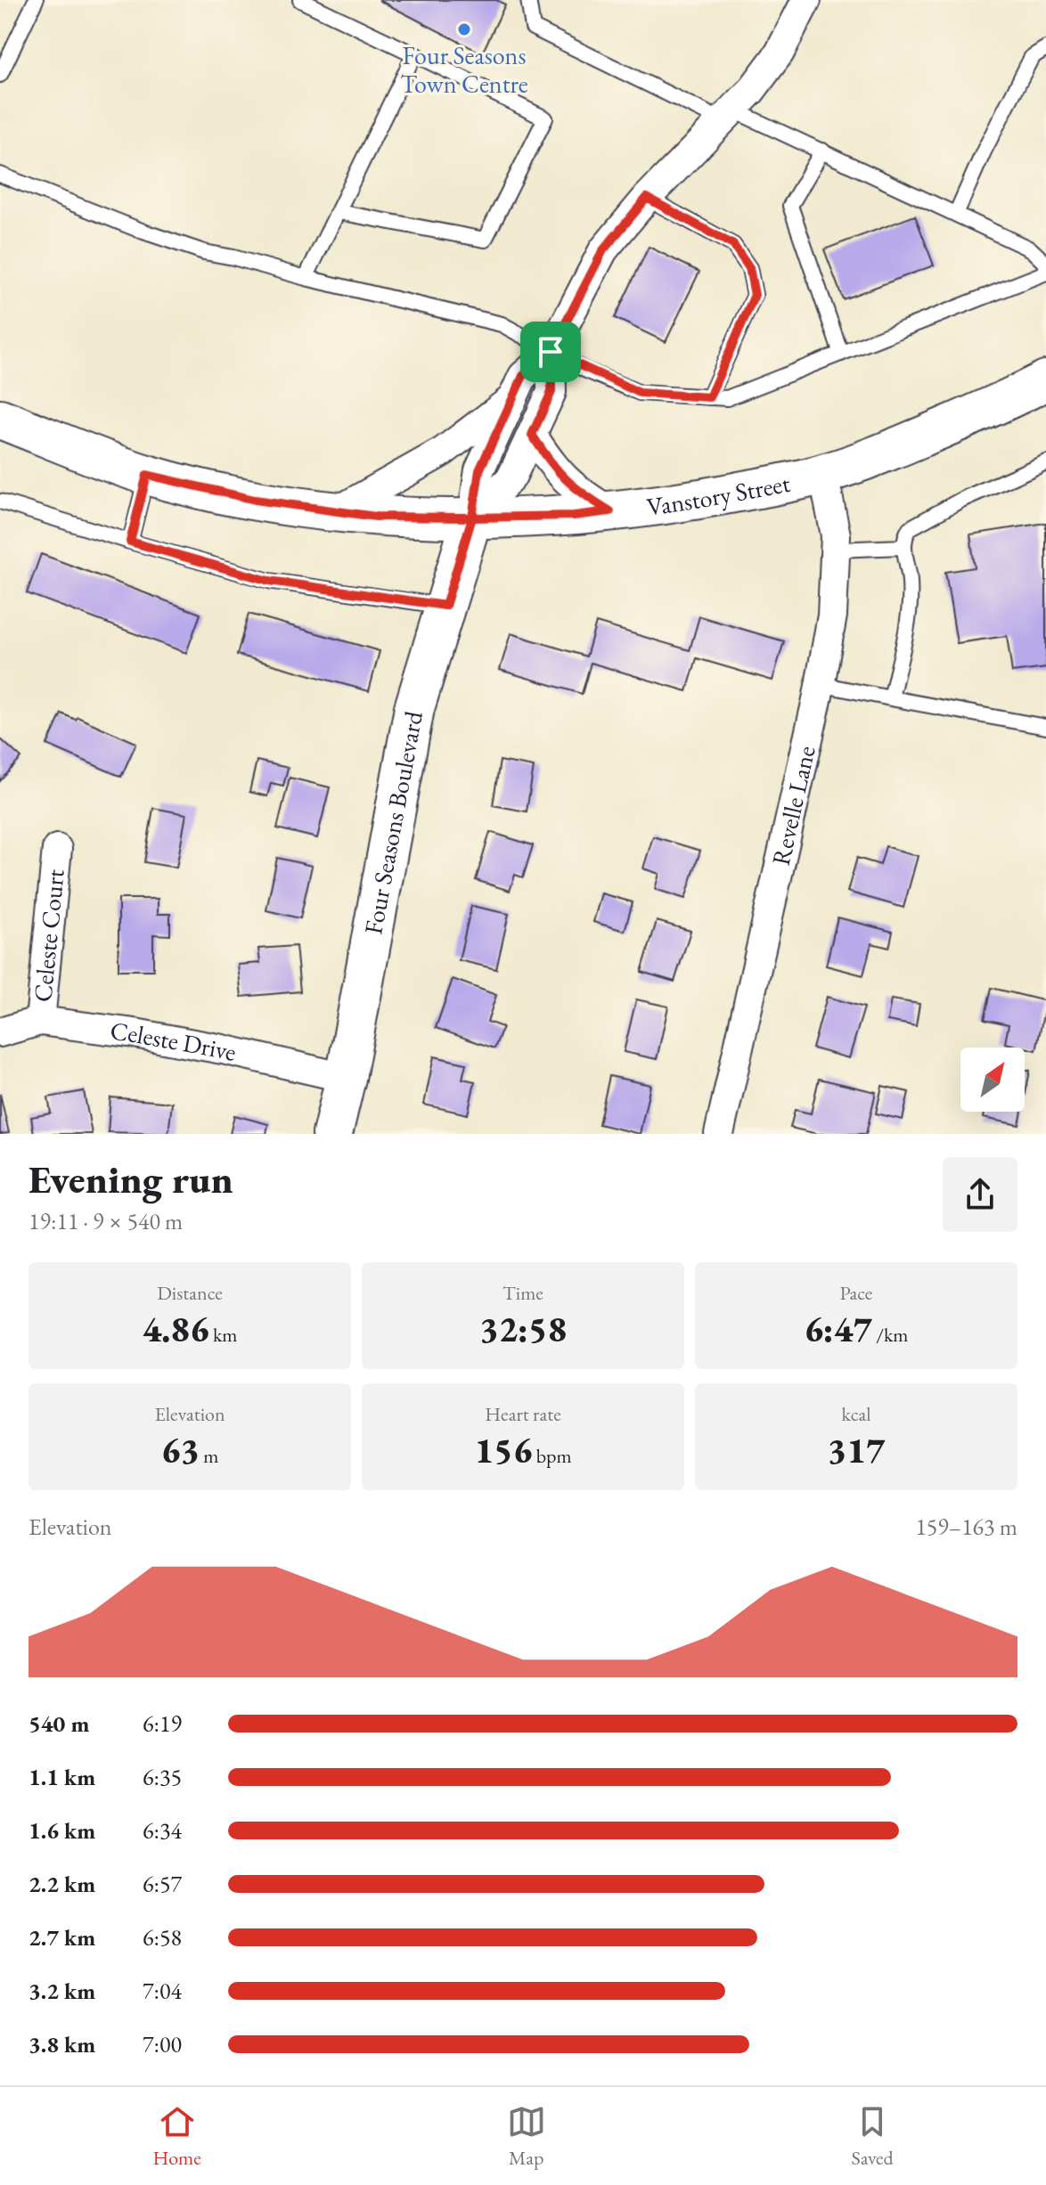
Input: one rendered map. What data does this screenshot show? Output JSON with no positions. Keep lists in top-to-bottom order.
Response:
{
  "streets": {
    "street": [
      "Vanstory Street",
      "Revelle Lane",
      "Four Seasons Boulevard",
      "Celeste Court",
      "Celeste Drive"
    ]
  },
  "crossings": [
    ["Vanstory Street", "Revelle Lane"],
    ["Vanstory Street", "Four Seasons Boulevard"],
    ["Four Seasons Boulevard", "Celeste Drive"],
    ["Celeste Court", "Celeste Drive"]
  ],
  "places": ["Four Seasons Town Centre"],
  "north": "top right",
  "page": {
    "heading": ["Evening run", "19:11 · 9 × 540 m"],
    "stats": [
      ["Distance", "4.86 km"],
      ["Time", "32:58"],
      ["Pace", "6:47 /km"],
      ["Elevation", "63 m"],
      ["Heart rate", "156 bpm"],
      ["kcal", "317"]
    ],
    "chart": ["Elevation", "159–163 m"],
    "list": [
      {
        "name": "540 m",
        "note": "6:19"
      },
      {
        "name": "1.1 km",
        "note": "6:35"
      },
      {
        "name": "1.6 km",
        "note": "6:34"
      },
      {
        "name": "2.2 km",
        "note": "6:57"
      },
      {
        "name": "2.7 km",
        "note": "6:58"
      },
      {
        "name": "3.2 km",
        "note": "7:04"
      },
      {
        "name": "3.8 km",
        "note": "7:00"
      }
    ],
    "tabs": ["Home", "Map", "Saved"]
  }
}
